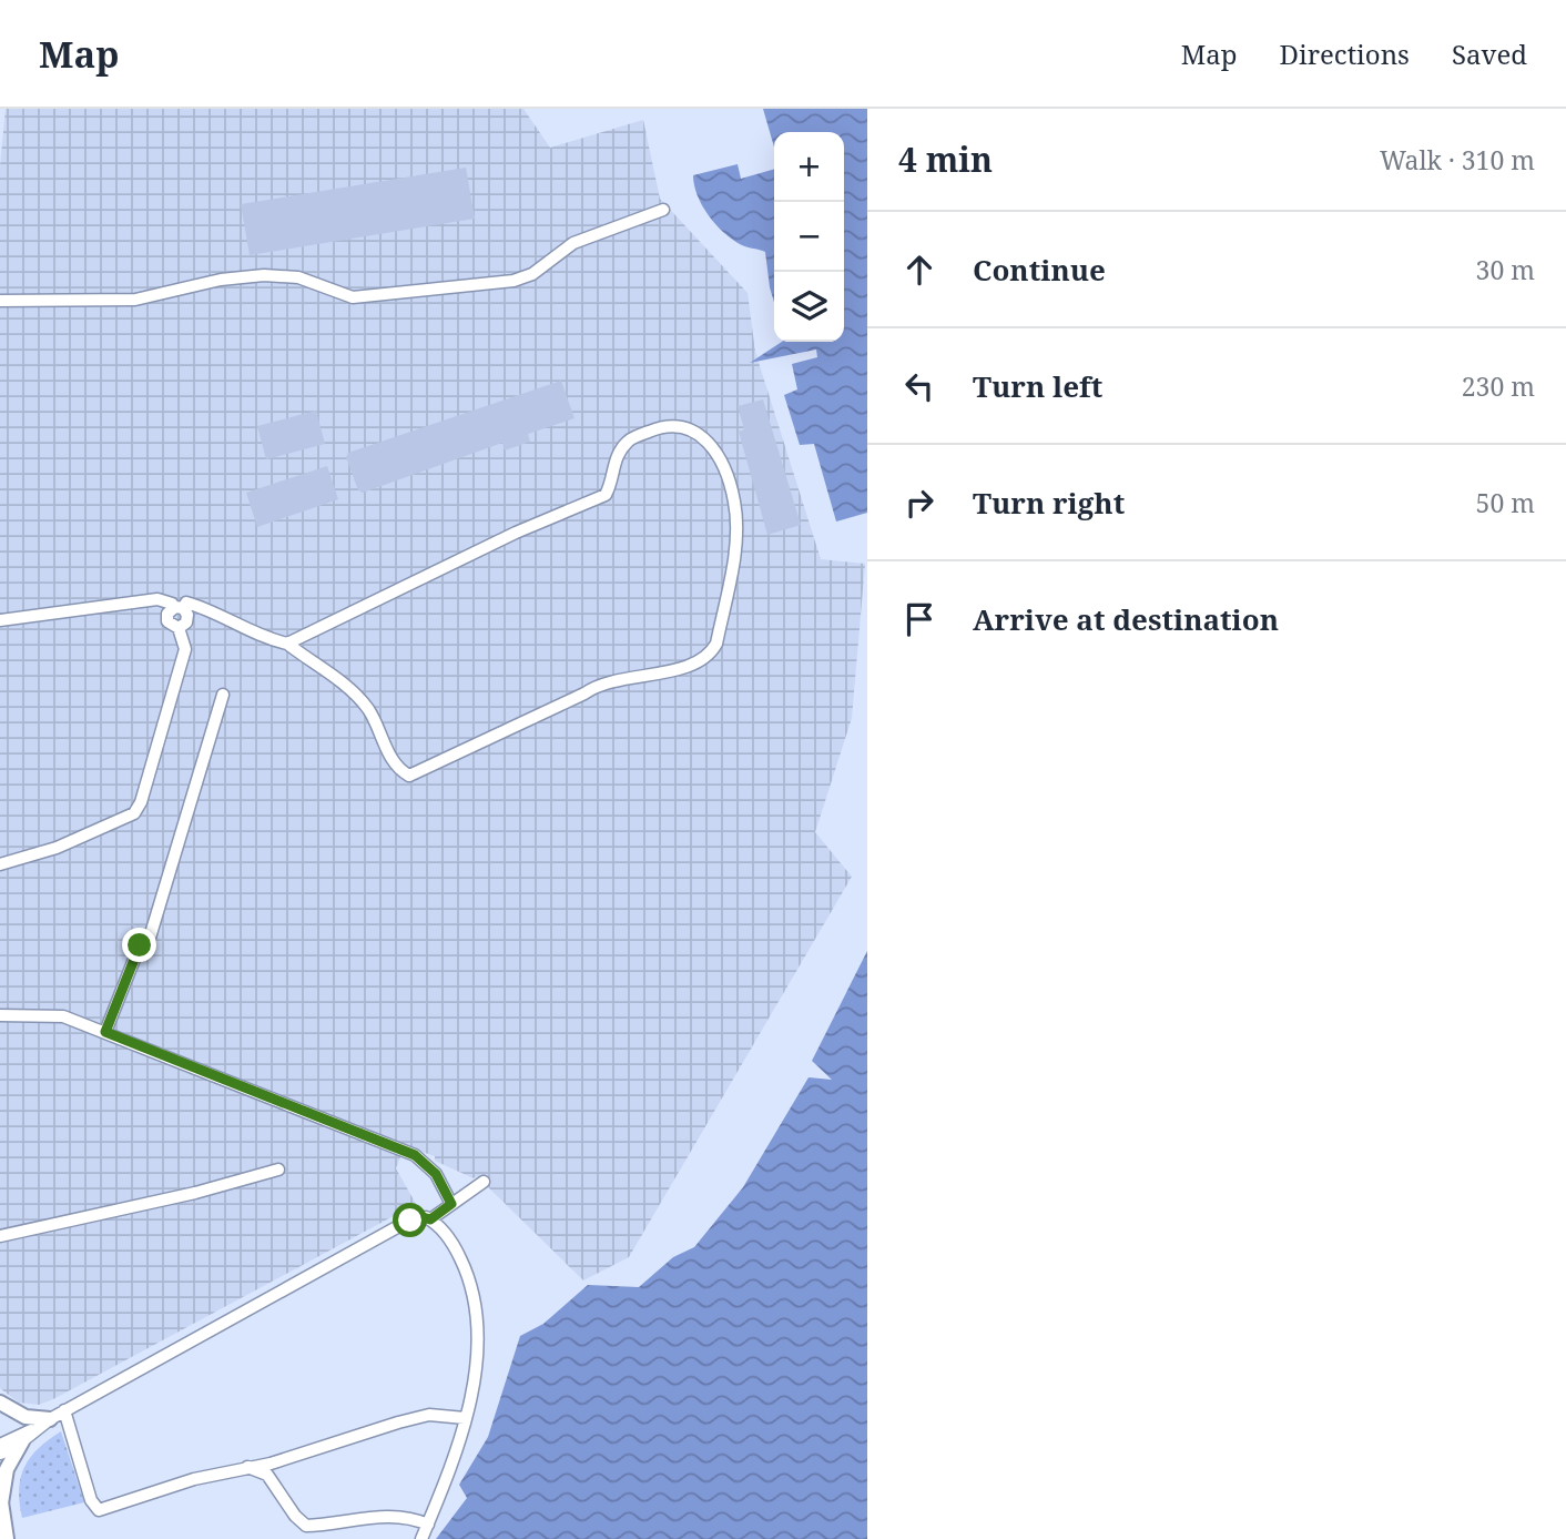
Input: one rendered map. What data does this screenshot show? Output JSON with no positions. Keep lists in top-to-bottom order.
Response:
{
  "page": {
    "header": "Map",
    "nav": ["Map", "Directions", "Saved"],
    "heading": ["4 min", "Walk · 310 m"],
    "map_buttons": ["+", "−"],
    "list": [
      ["Continue", "30 m"],
      ["Turn left", "230 m"],
      ["Turn right", "50 m"],
      "Arrive at destination"
    ]
  }
}
